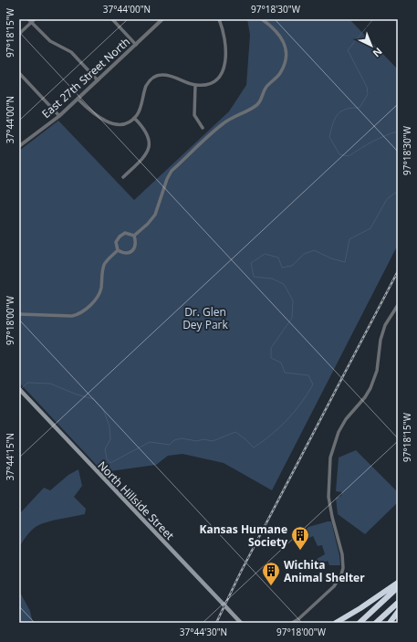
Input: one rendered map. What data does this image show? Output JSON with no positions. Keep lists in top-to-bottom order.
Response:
{
  "streets": {
    "main road": ["North Hillside Street"],
    "street": ["East 27th Street North"]
  },
  "parks": ["Dr. Glen Dey Park"],
  "places": {
    "building": ["Kansas Humane Society", "Wichita Animal Shelter"]
  },
  "north": "bottom right",
  "coordinates": [
    "37°44'00\"N",
    "97°18'30\"W",
    "97°18'15\"W",
    "97°18'00\"W",
    "37°44'15\"N",
    "37°44'30\"N"
  ]
}
